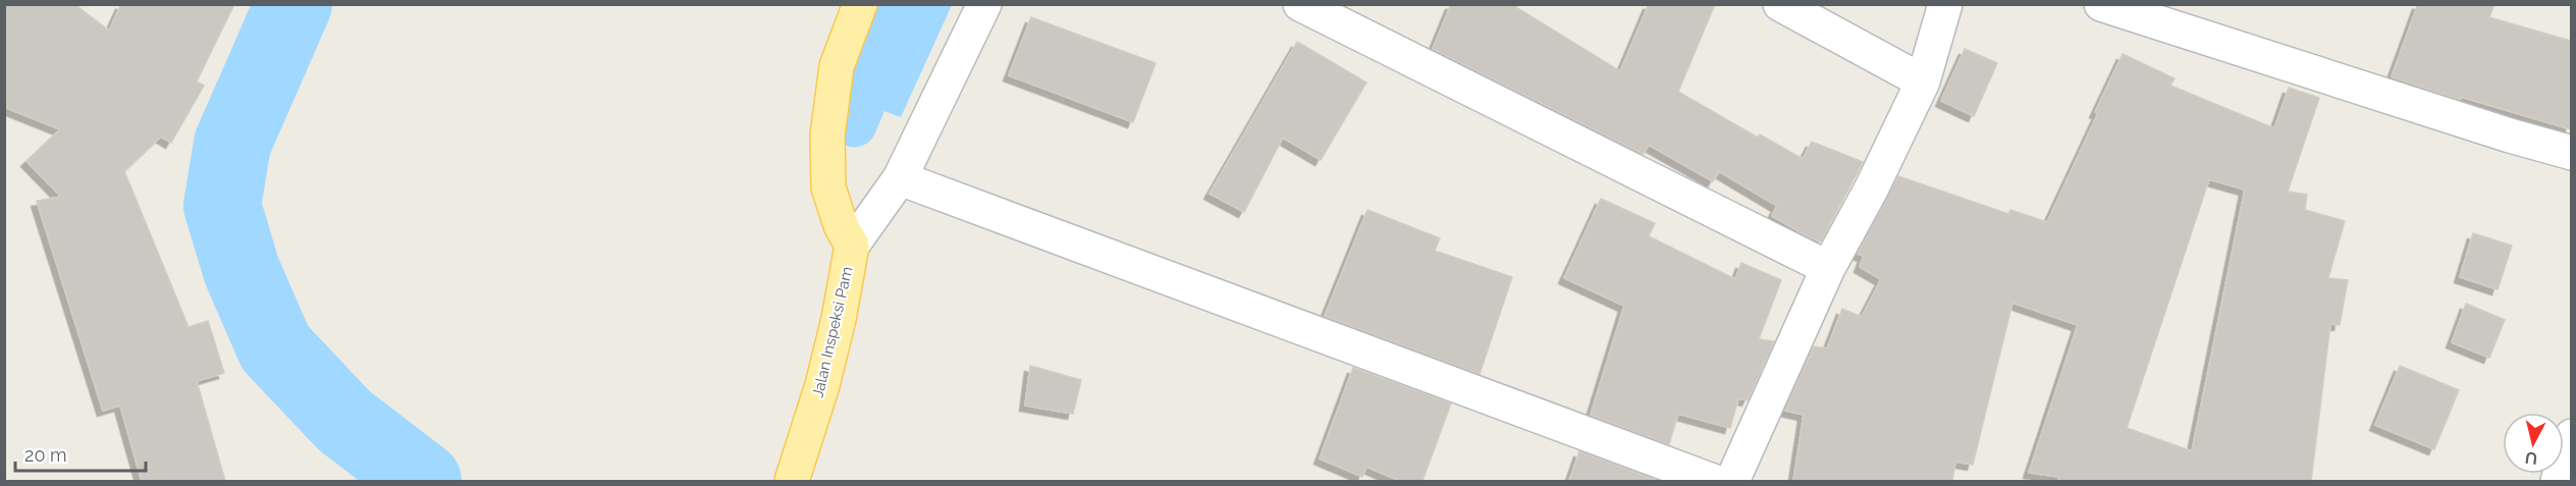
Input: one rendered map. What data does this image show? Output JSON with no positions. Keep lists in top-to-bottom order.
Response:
{
  "streets": {
    "main road": ["Jalan Inspeksi Pam"]
  },
  "scale_bar": "20 m",
  "north": "bottom"
}
